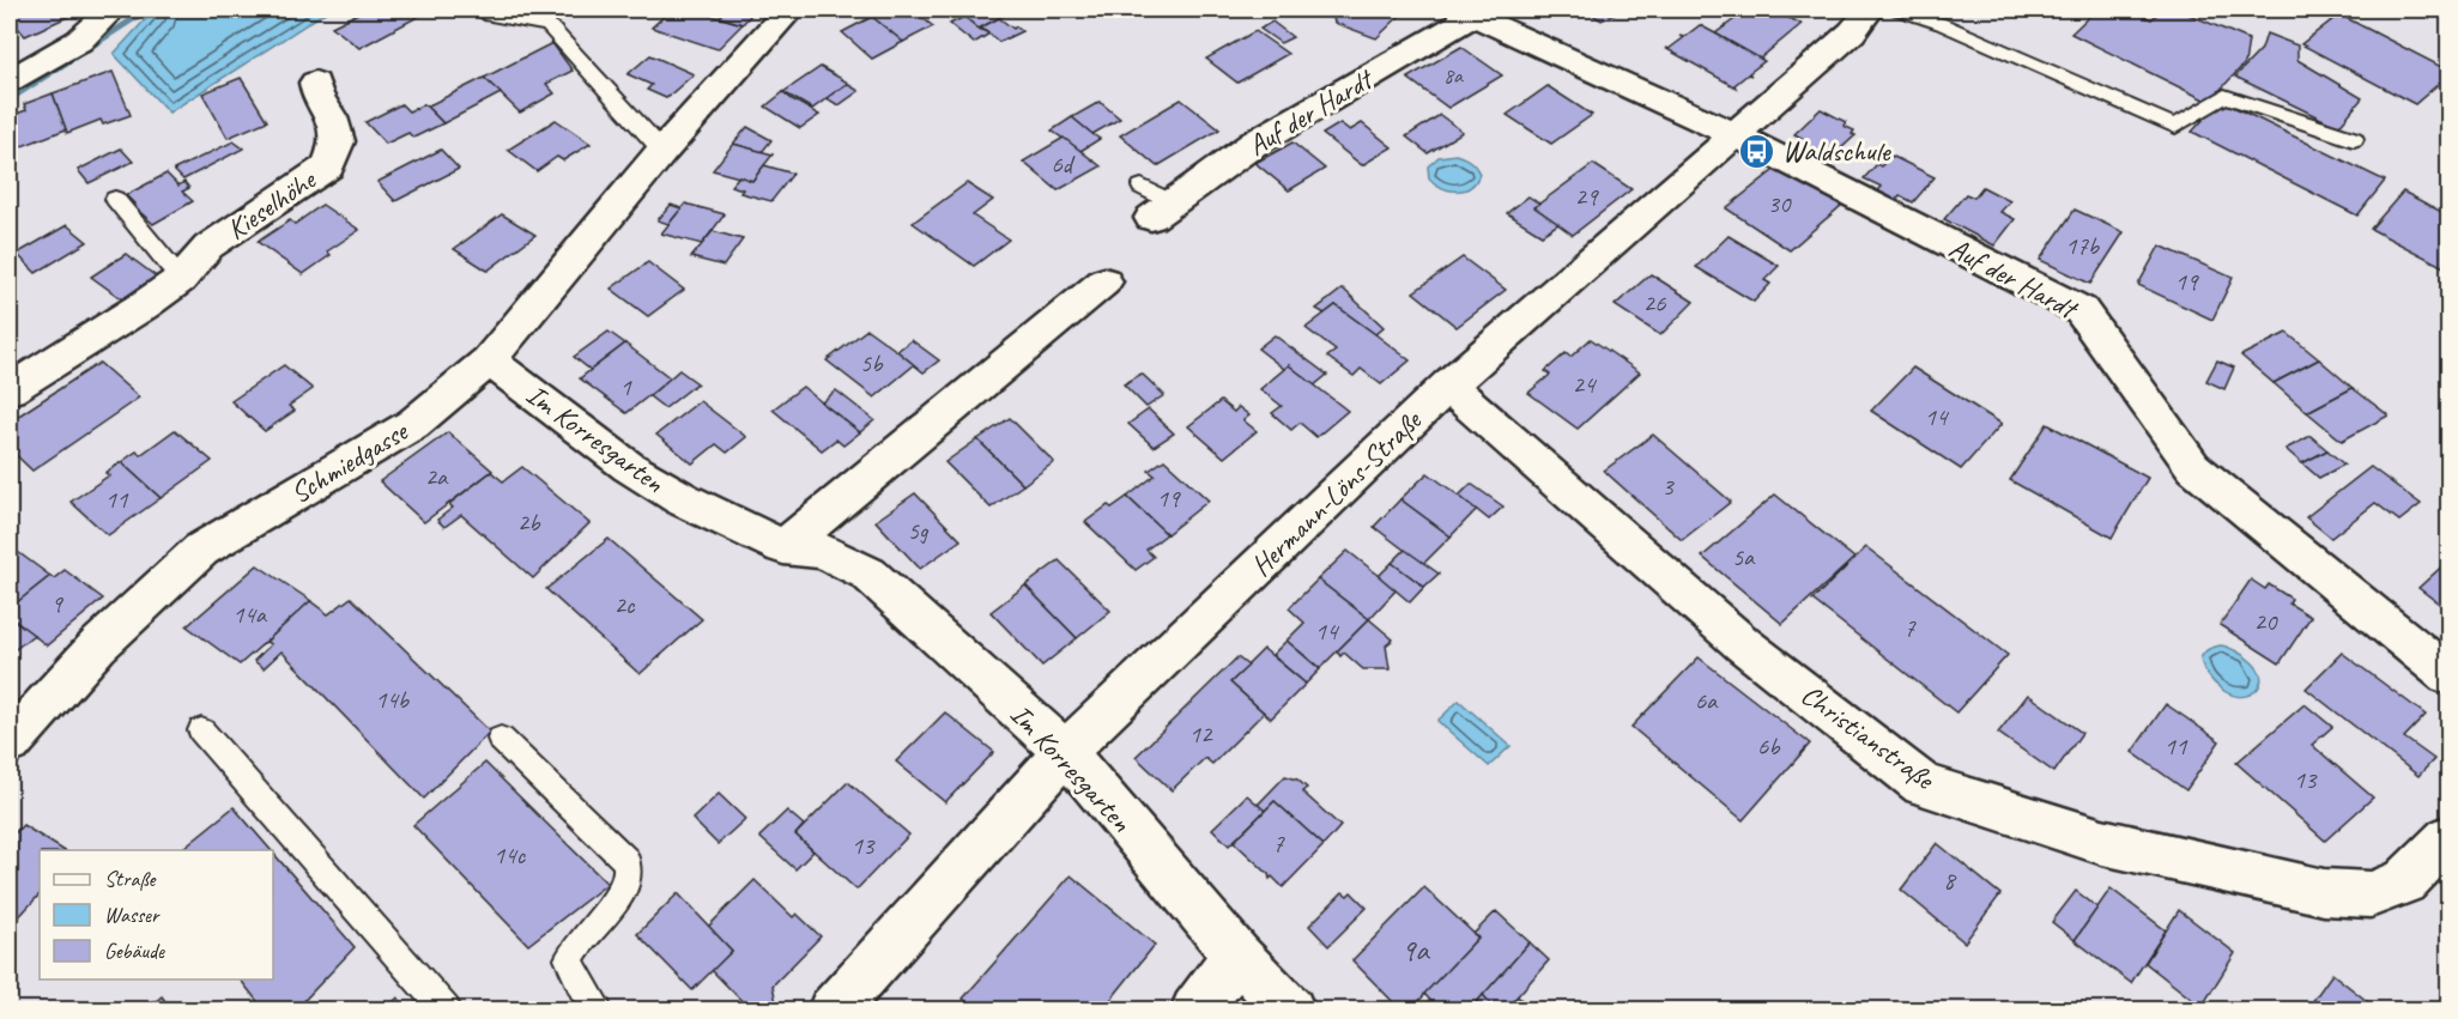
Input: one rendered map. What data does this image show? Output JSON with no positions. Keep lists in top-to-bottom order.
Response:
{
  "streets": {
    "street": [
      "Auf der Hardt",
      "Kieselhöhe",
      "Im Korresgarten",
      "Schmiedgasse",
      "Hermann-Löns-Straße",
      "Christianstraße"
    ]
  },
  "crossings": [
    ["Auf der Hardt", "Hermann-Löns-Straße"],
    ["Im Korresgarten", "Schmiedgasse"],
    ["Im Korresgarten", "Hermann-Löns-Straße"],
    ["Hermann-Löns-Straße", "Christianstraße"]
  ],
  "places": {
    "bus stop": ["Waldschule"]
  },
  "house_numbers": [
    "8a",
    "6d",
    "29",
    "30",
    "17b",
    "19",
    "26",
    "5b",
    "24",
    "1",
    "14",
    "2a",
    "3",
    "19",
    "11",
    "2b",
    "5g",
    "5a",
    "9",
    "2c",
    "14a",
    "20",
    "7",
    "14",
    "14b",
    "6a",
    "12",
    "6b",
    "11",
    "13",
    "7",
    "13",
    "14c",
    "8",
    "9a"
  ],
  "legend": ["Straße", "Wasser", "Gebäude"]
}
